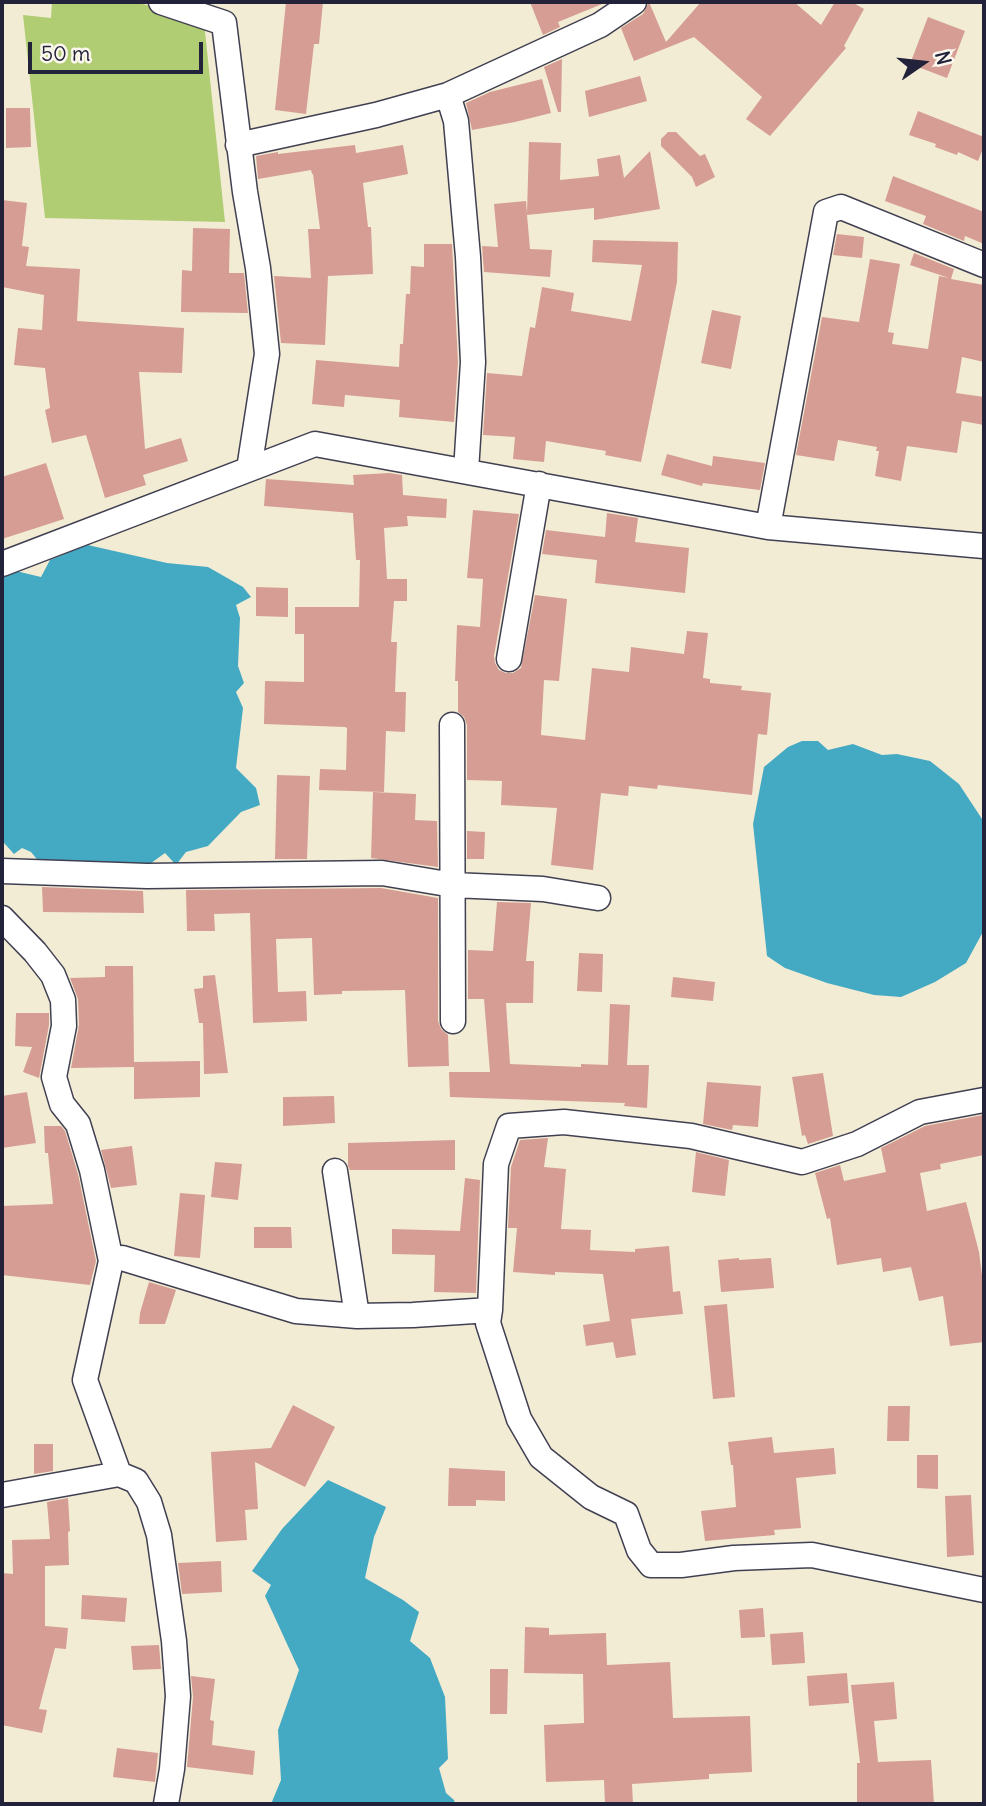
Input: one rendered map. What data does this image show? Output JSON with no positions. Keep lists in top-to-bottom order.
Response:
{
  "scale_bar": "50 m",
  "north": "right"
}
